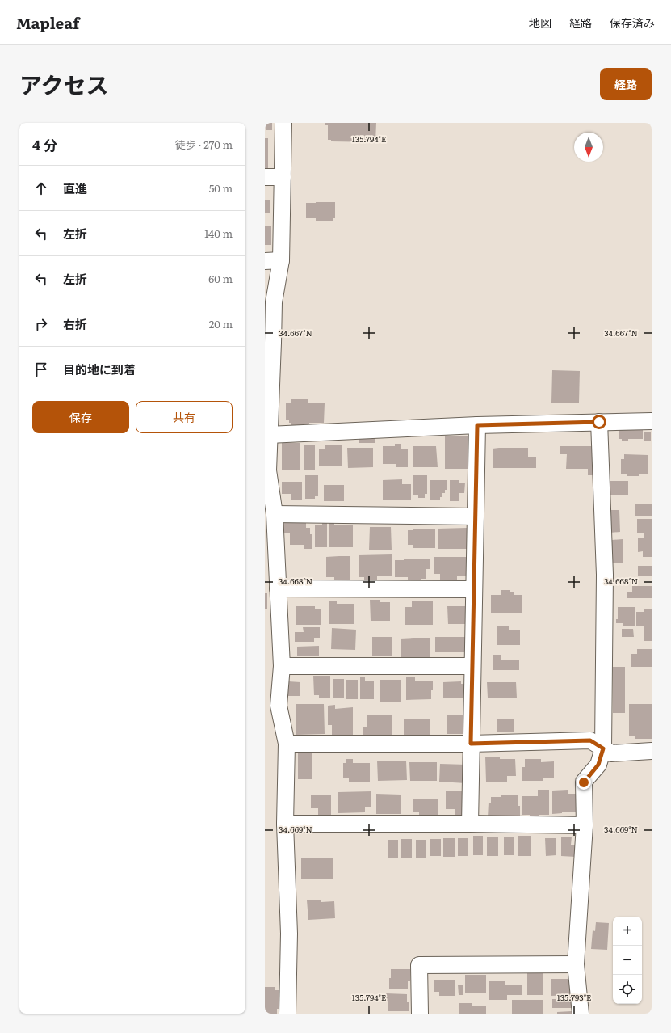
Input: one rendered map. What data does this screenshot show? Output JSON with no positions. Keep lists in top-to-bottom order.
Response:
{
  "north": "bottom",
  "page": {
    "header": "Mapleaf",
    "nav": ["地図", "経路", "保存済み"],
    "title": "アクセス",
    "buttons": [
      "経路",
      ["保存", "共有"]
    ],
    "heading": ["4 分", "徒歩 · 270 m"],
    "list": [
      ["直進", "50 m"],
      ["左折", "140 m"],
      ["左折", "60 m"],
      ["右折", "20 m"],
      "目的地に到着"
    ],
    "map_buttons": ["+", "−"]
  },
  "coordinates": [
    "135.794°E",
    "34.667°N",
    "34.668°N",
    "34.669°N",
    "135.793°E"
  ]
}
